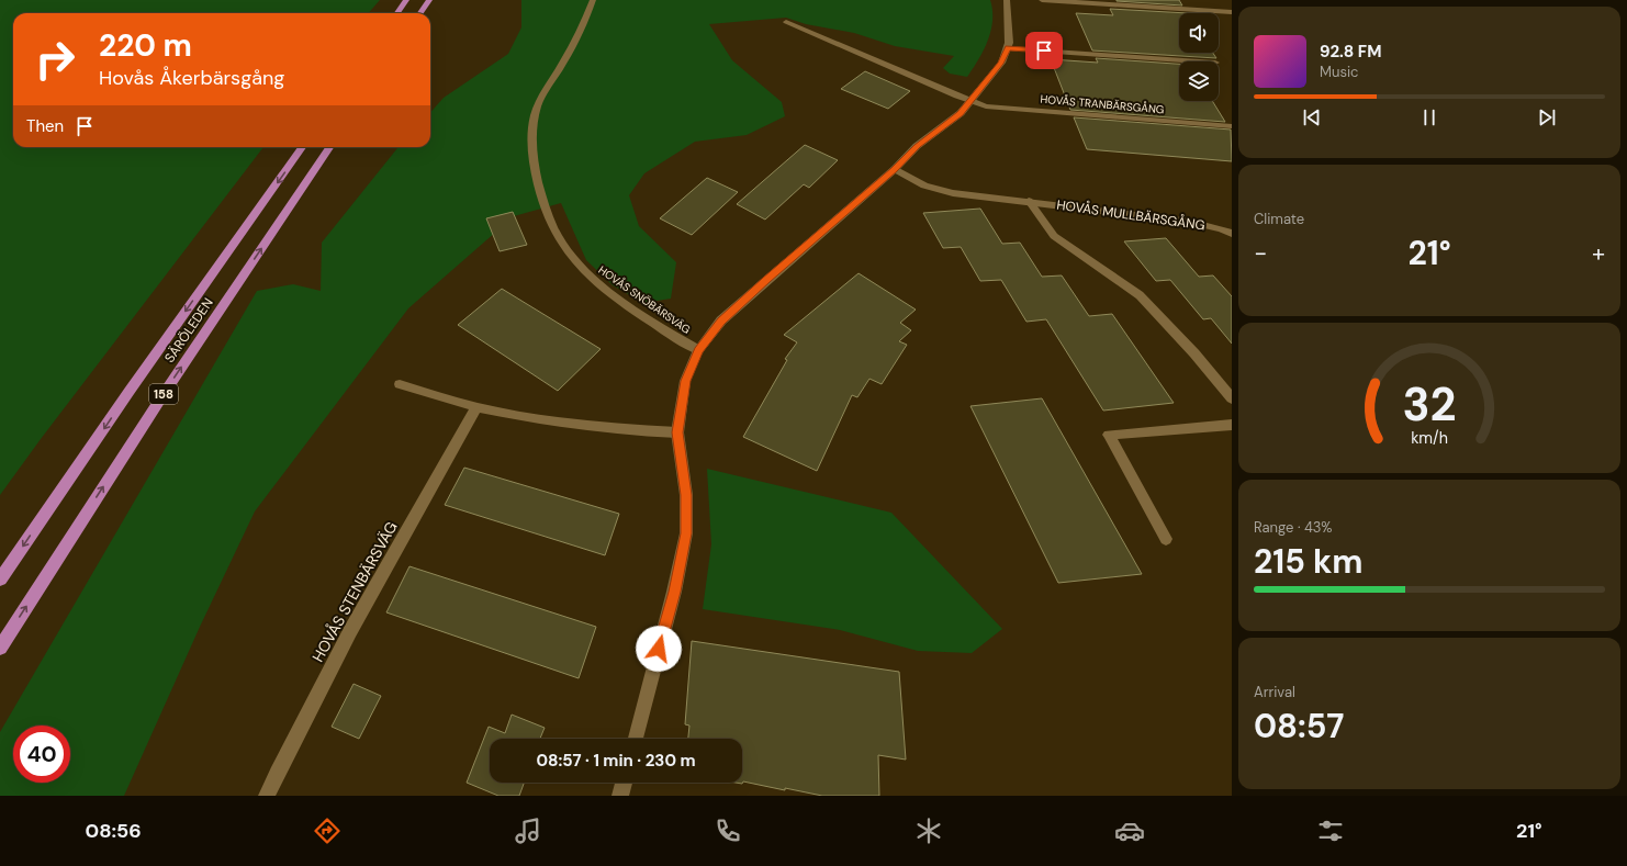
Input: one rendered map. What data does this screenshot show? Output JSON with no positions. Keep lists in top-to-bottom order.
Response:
{
  "streets": {
    "main road": ["SÄRÖLEDEN", "158"],
    "street": [
      "HOVÅS TRANBÄRSGÅNG",
      "HOVÅS MULLBÄRSGÅNG",
      "HOVÅS SNÖBÄRSVÄG",
      "HOVÅS STENBÄRSVÄG"
    ]
  },
  "page": {
    "turn": ["220 m", "Hovås Åkerbärsgång"],
    "song": ["92.8 FM", "Music"],
    "then": "Then",
    "tile": [
      "Climate",
      ["Range · 43%", "215 km"],
      ["Arrival", "08:57"]
    ],
    "heat": ["−", "21°", "+"],
    "limit": "40",
    "trip": "08:57 · 1 min · 230 m",
    "tabs": ["08:56", "21°"],
    "gauge": ["32", "km/h"]
  }
}
